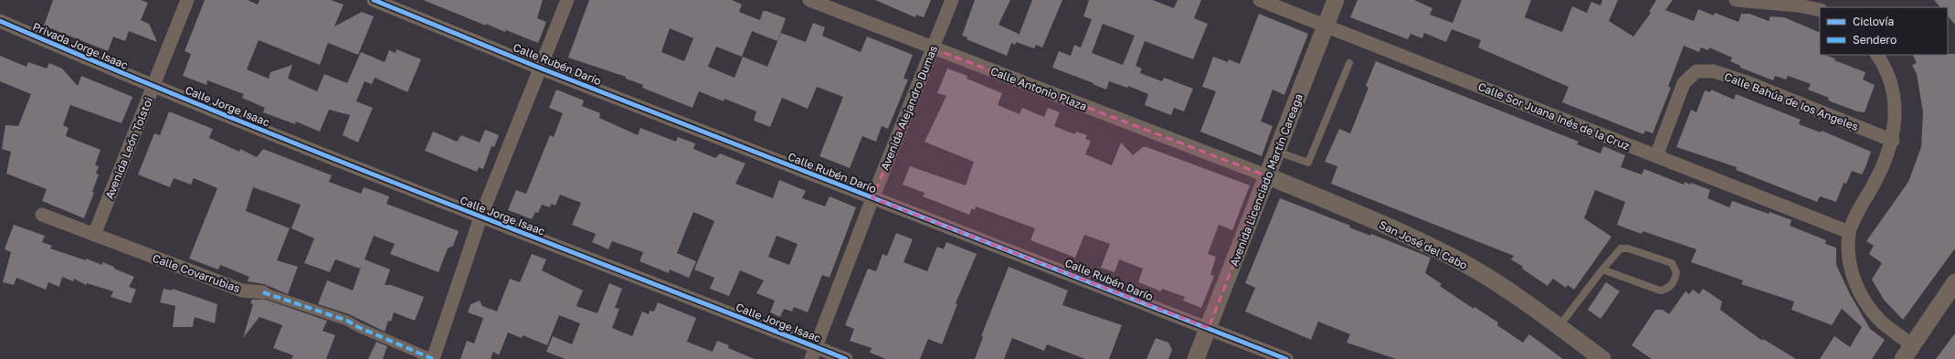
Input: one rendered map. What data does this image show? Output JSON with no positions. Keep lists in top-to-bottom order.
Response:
{
  "streets": {
    "street": [
      "Privada Jorge Isaac",
      "Calle Rubén Darío",
      "Calle Antonio Plaza",
      "Calle Bahúa de los Angeles",
      "Calle Jorge Isaac",
      "Avenida Alejandro Dumas",
      "Calle Sor Juana Inés de la Cruz",
      "Avenida León Tolstoi",
      "Avenida Licenciado Martín Careaga",
      "San José del Cabo",
      "Calle Covarrubias"
    ]
  },
  "crossings": [
    ["Privada Jorge Isaac", "Calle Jorge Isaac"],
    ["Privada Jorge Isaac", "Avenida León Tolstoi"],
    ["Calle Rubén Darío", "Avenida Alejandro Dumas"],
    ["Calle Rubén Darío", "Avenida Licenciado Martín Careaga"],
    ["Calle Antonio Plaza", "Avenida Alejandro Dumas"],
    ["Calle Antonio Plaza", "Avenida Licenciado Martín Careaga"],
    ["Calle Antonio Plaza", "San José del Cabo"],
    ["Calle Bahúa de los Angeles", "Calle Sor Juana Inés de la Cruz"],
    ["Calle Jorge Isaac", "Avenida Alejandro Dumas"],
    ["Calle Jorge Isaac", "Avenida León Tolstoi"],
    ["Calle Sor Juana Inés de la Cruz", "Avenida Licenciado Martín Careaga"],
    ["Avenida León Tolstoi", "Calle Covarrubias"],
    ["Avenida Licenciado Martín Careaga", "San José del Cabo"]
  ],
  "legend": ["Ciclovía", "Sendero"]
}
